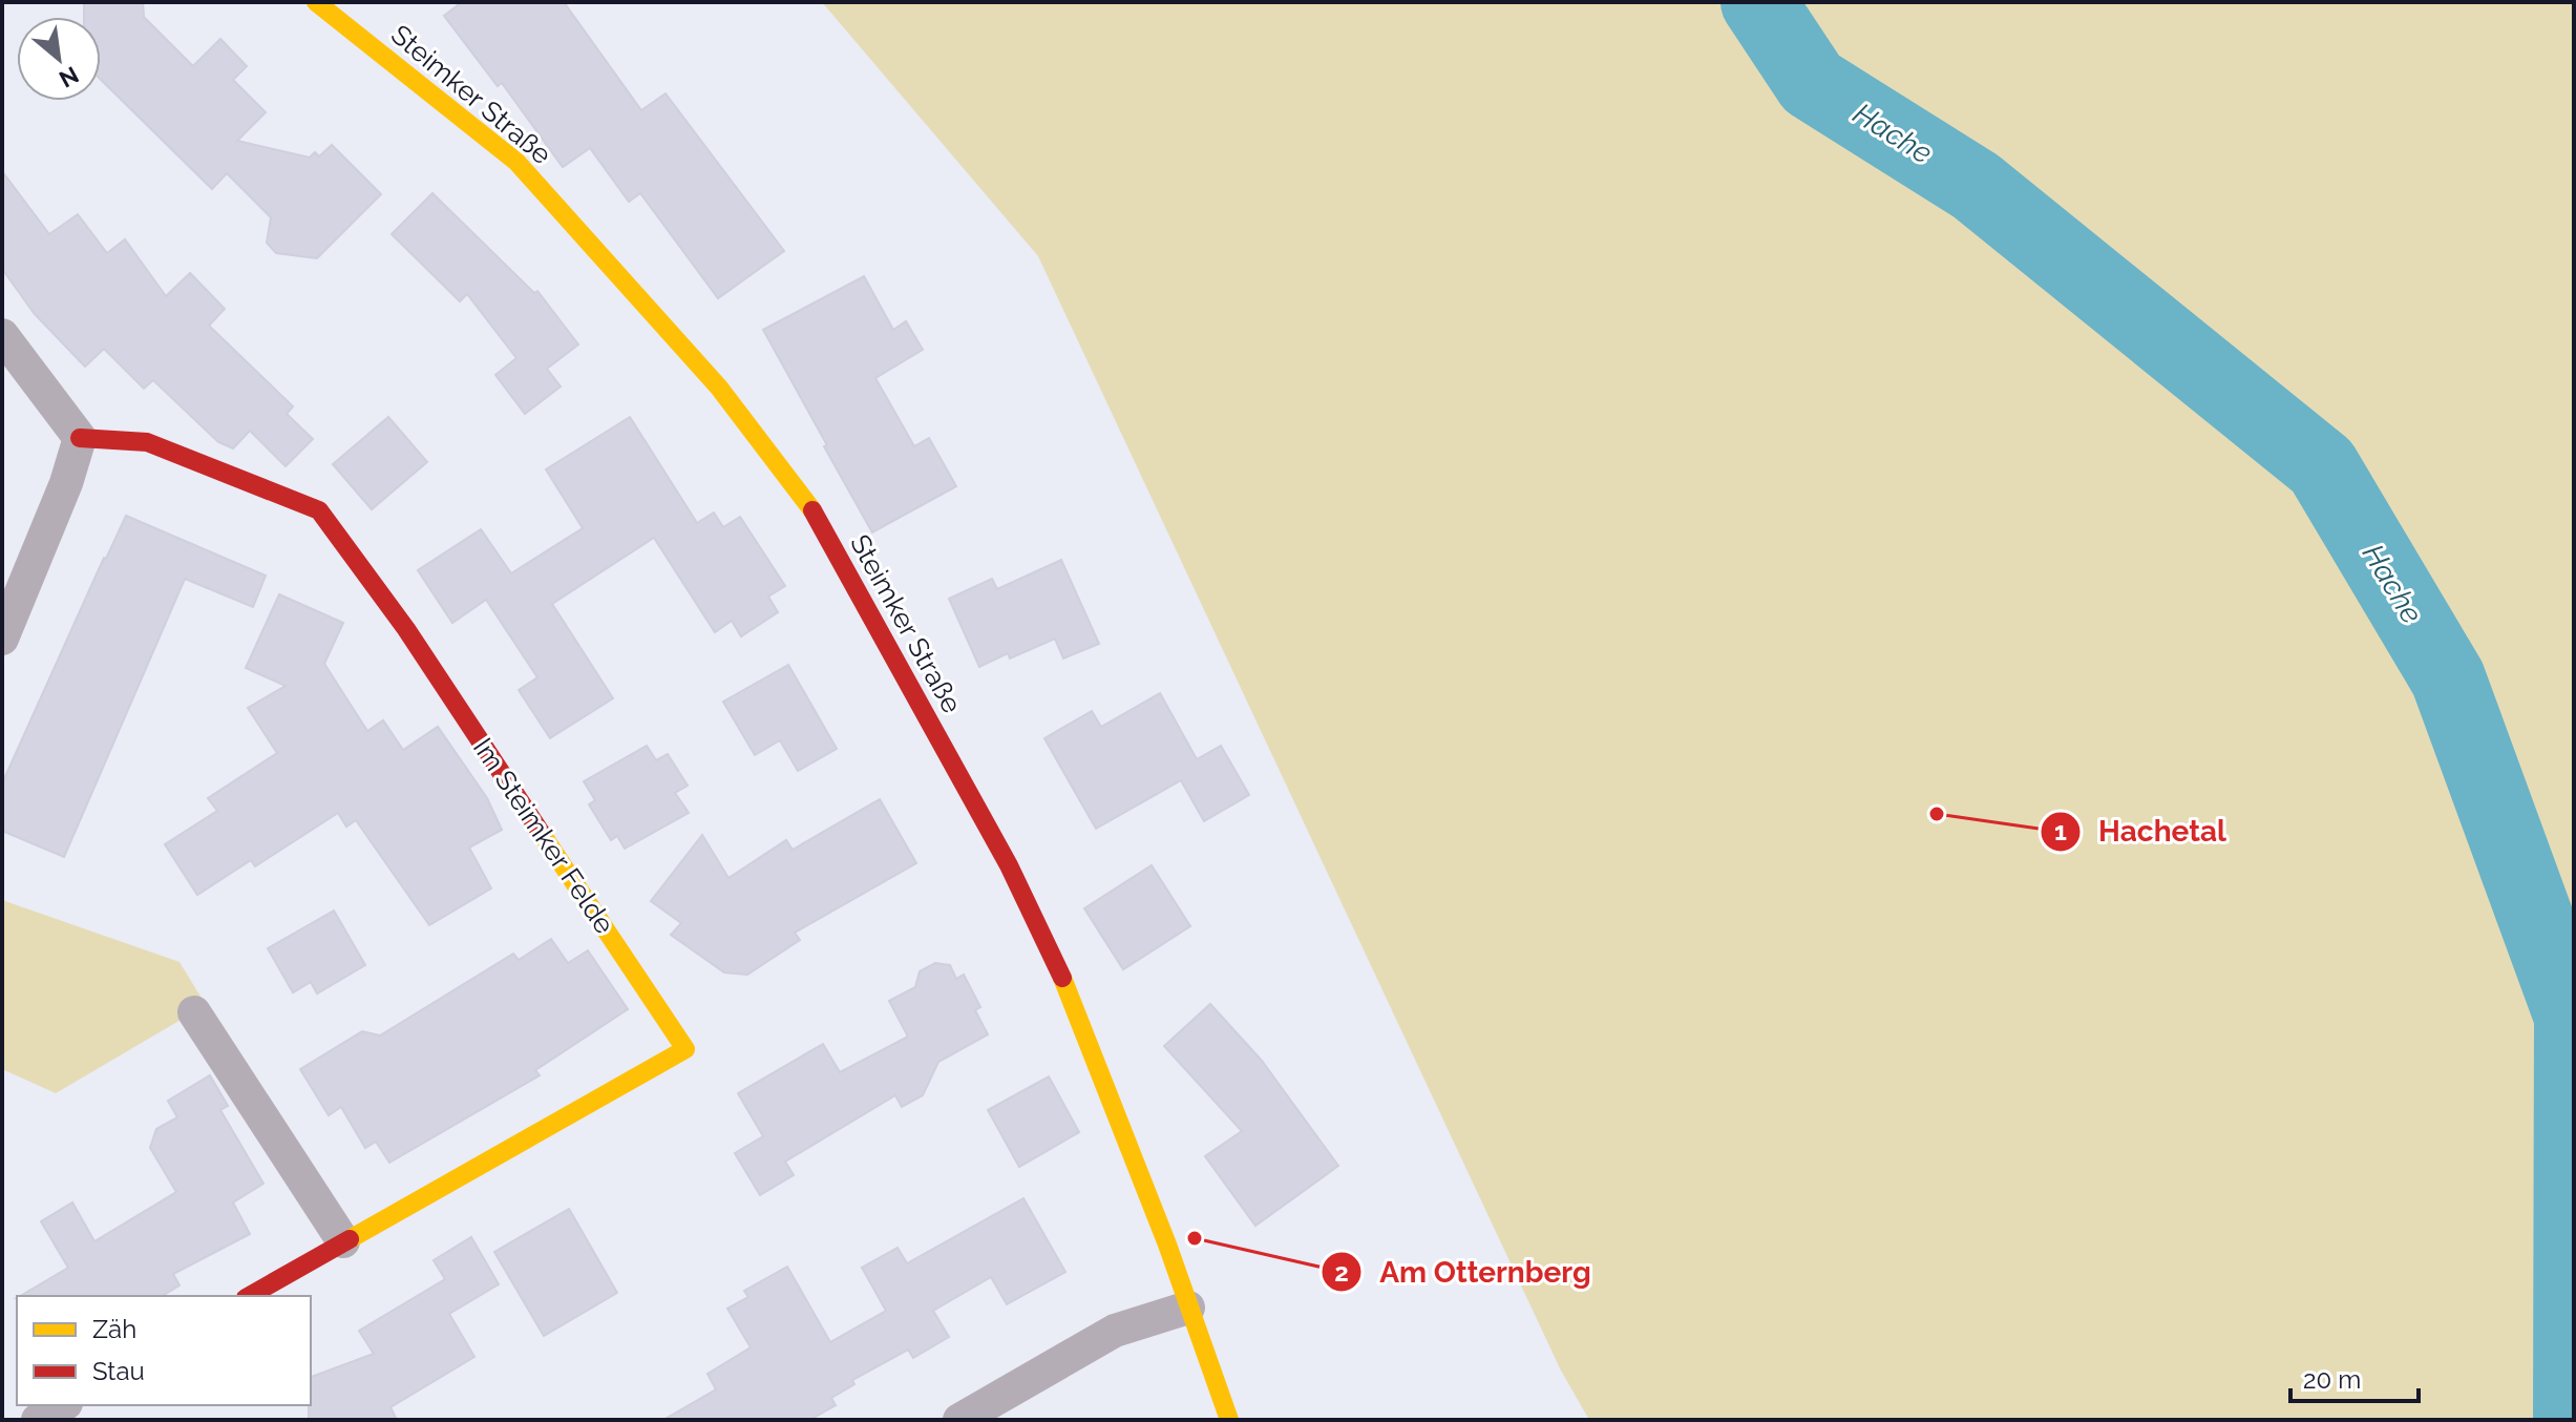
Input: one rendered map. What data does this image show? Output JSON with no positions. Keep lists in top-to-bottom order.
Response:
{
  "streets": {
    "street": ["Steimker Straße", "Im Steimker Felde"]
  },
  "water": ["Hache"],
  "places": ["Hachetal", "Am Otternberg"],
  "legend": ["Zäh", "Stau"],
  "scale_bar": "20 m",
  "north": "bottom right"
}
